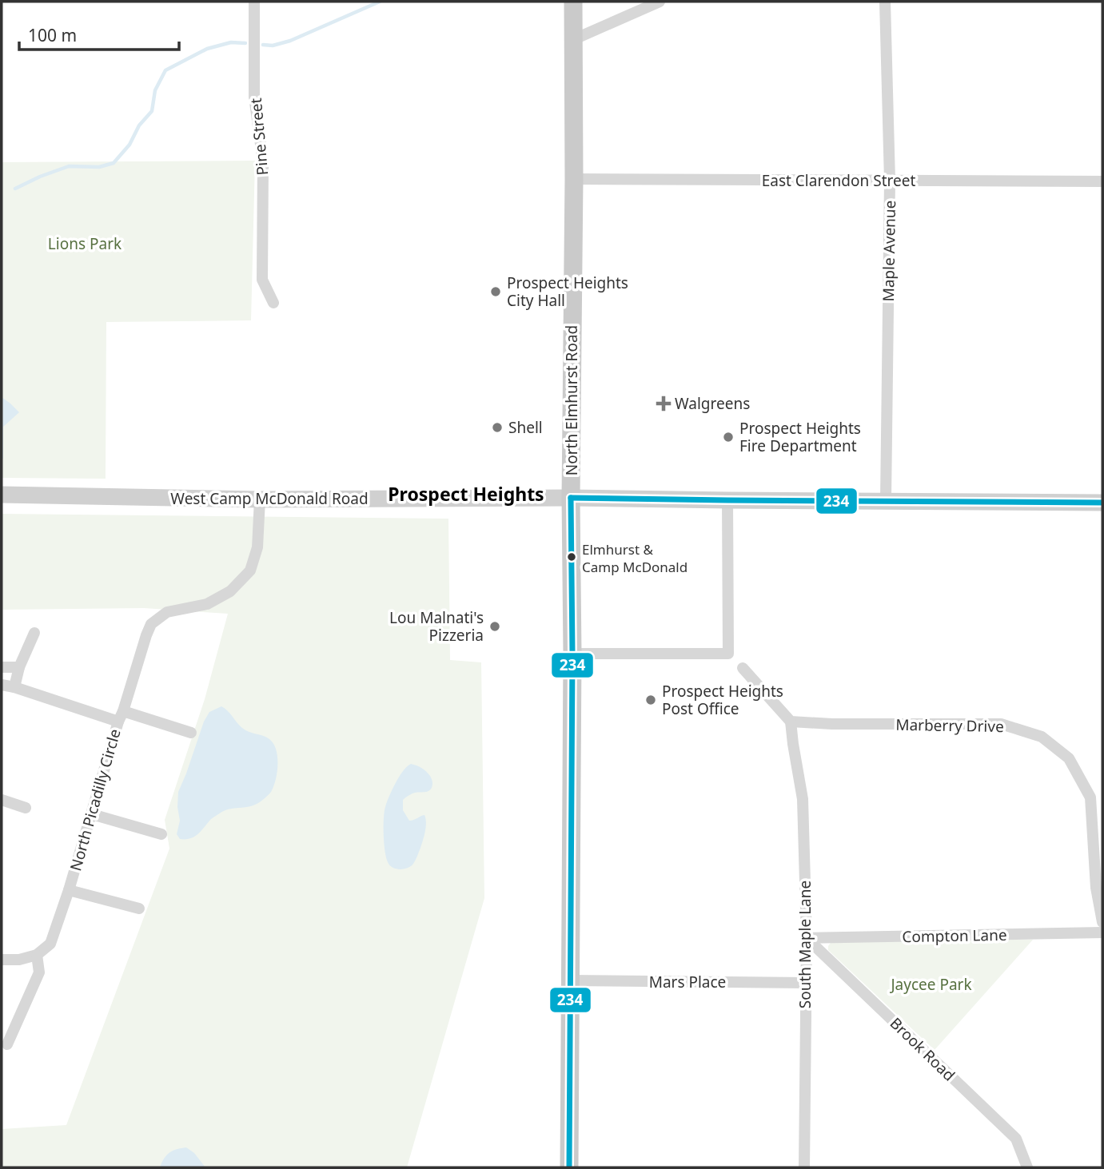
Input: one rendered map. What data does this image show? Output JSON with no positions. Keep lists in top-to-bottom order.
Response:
{
  "streets": {
    "main road": ["North Elmhurst Road", "West Camp McDonald Road"],
    "street": [
      "Pine Street",
      "East Clarendon Street",
      "Maple Avenue",
      "Marberry Drive",
      "North Picadilly Circle",
      "Compton Lane",
      "South Maple Lane",
      "Mars Place",
      "Brook Road"
    ]
  },
  "crossings": [
    ["East Clarendon Street", "Maple Avenue"],
    ["East Clarendon Street", "North Elmhurst Road"],
    ["Maple Avenue", "West Camp McDonald Road"],
    ["North Elmhurst Road", "West Camp McDonald Road"],
    ["North Elmhurst Road", "Mars Place"],
    ["Marberry Drive", "South Maple Lane"],
    ["Compton Lane", "South Maple Lane"],
    ["Compton Lane", "Brook Road"],
    ["South Maple Lane", "Mars Place"],
    ["South Maple Lane", "Brook Road"]
  ],
  "districts": ["Prospect Heights"],
  "parks": ["Lions Park", "Jaycee Park"],
  "places": {
    "other": [
      "Prospect Heights City Hall",
      "Shell",
      "Prospect Heights Fire Department",
      "Elmhurst & Camp McDonald",
      "Lou Malnati's Pizzeria",
      "Prospect Heights Post Office"
    ],
    "health": ["Walgreens"]
  },
  "lines": ["transit line 234"],
  "scale_bar": "100 m"
}
